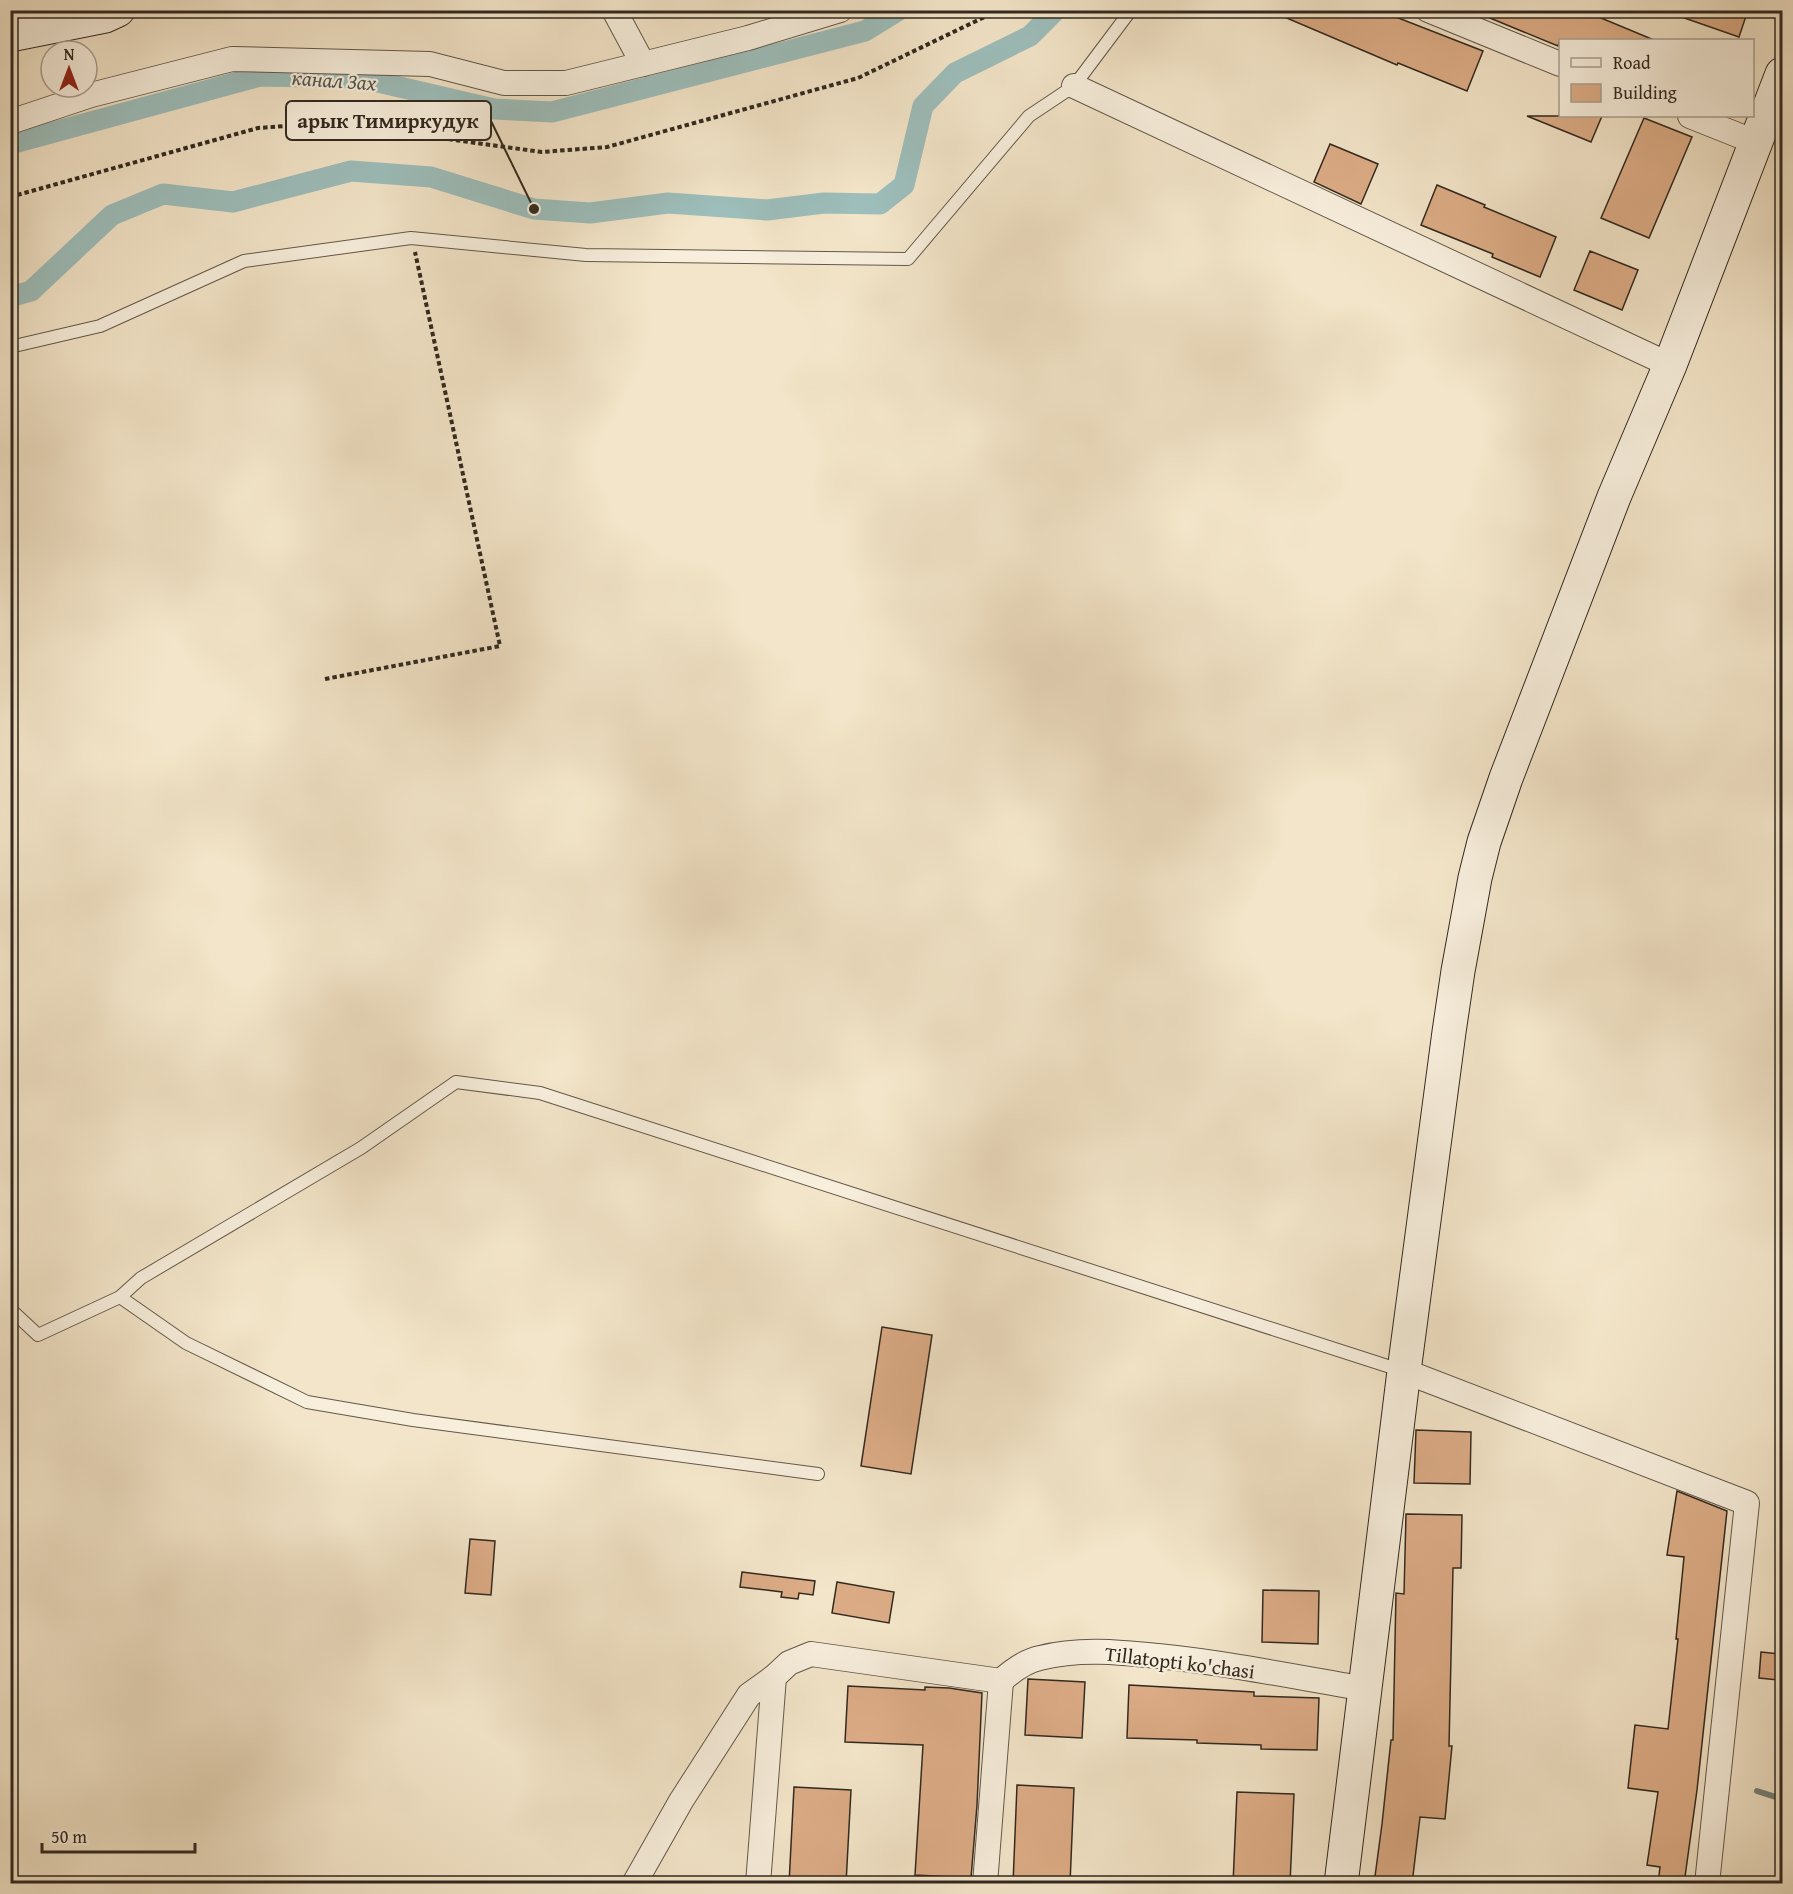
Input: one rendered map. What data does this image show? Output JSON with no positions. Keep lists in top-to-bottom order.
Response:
{
  "streets": {
    "street": ["Tillatopti ko'chasi"]
  },
  "water": ["канал Зах"],
  "places": ["арык Тимиркудук"],
  "legend": ["Road", "Building"],
  "scale_bar": "50 m",
  "north": "top"
}
